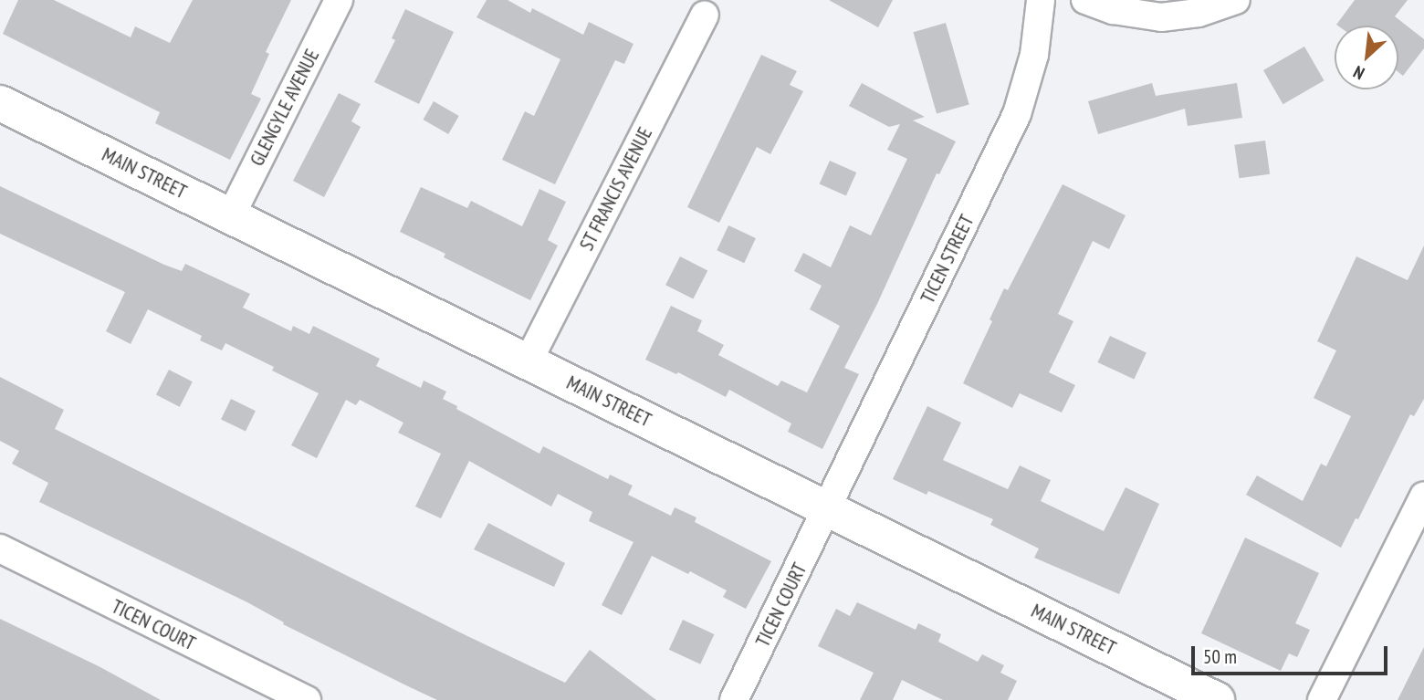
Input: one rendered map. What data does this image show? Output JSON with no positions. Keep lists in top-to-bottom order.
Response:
{
  "streets": {
    "street": [
      "GLENGYLE AVENUE",
      "MAIN STREET",
      "ST FRANCIS AVENUE",
      "TICEN STREET",
      "TICEN COURT"
    ]
  },
  "crossings": [
    ["GLENGYLE AVENUE", "MAIN STREET"],
    ["MAIN STREET", "ST FRANCIS AVENUE"],
    ["MAIN STREET", "TICEN STREET"],
    ["MAIN STREET", "TICEN COURT"],
    ["TICEN STREET", "TICEN COURT"]
  ],
  "scale_bar": "50 m",
  "north": "bottom left"
}
